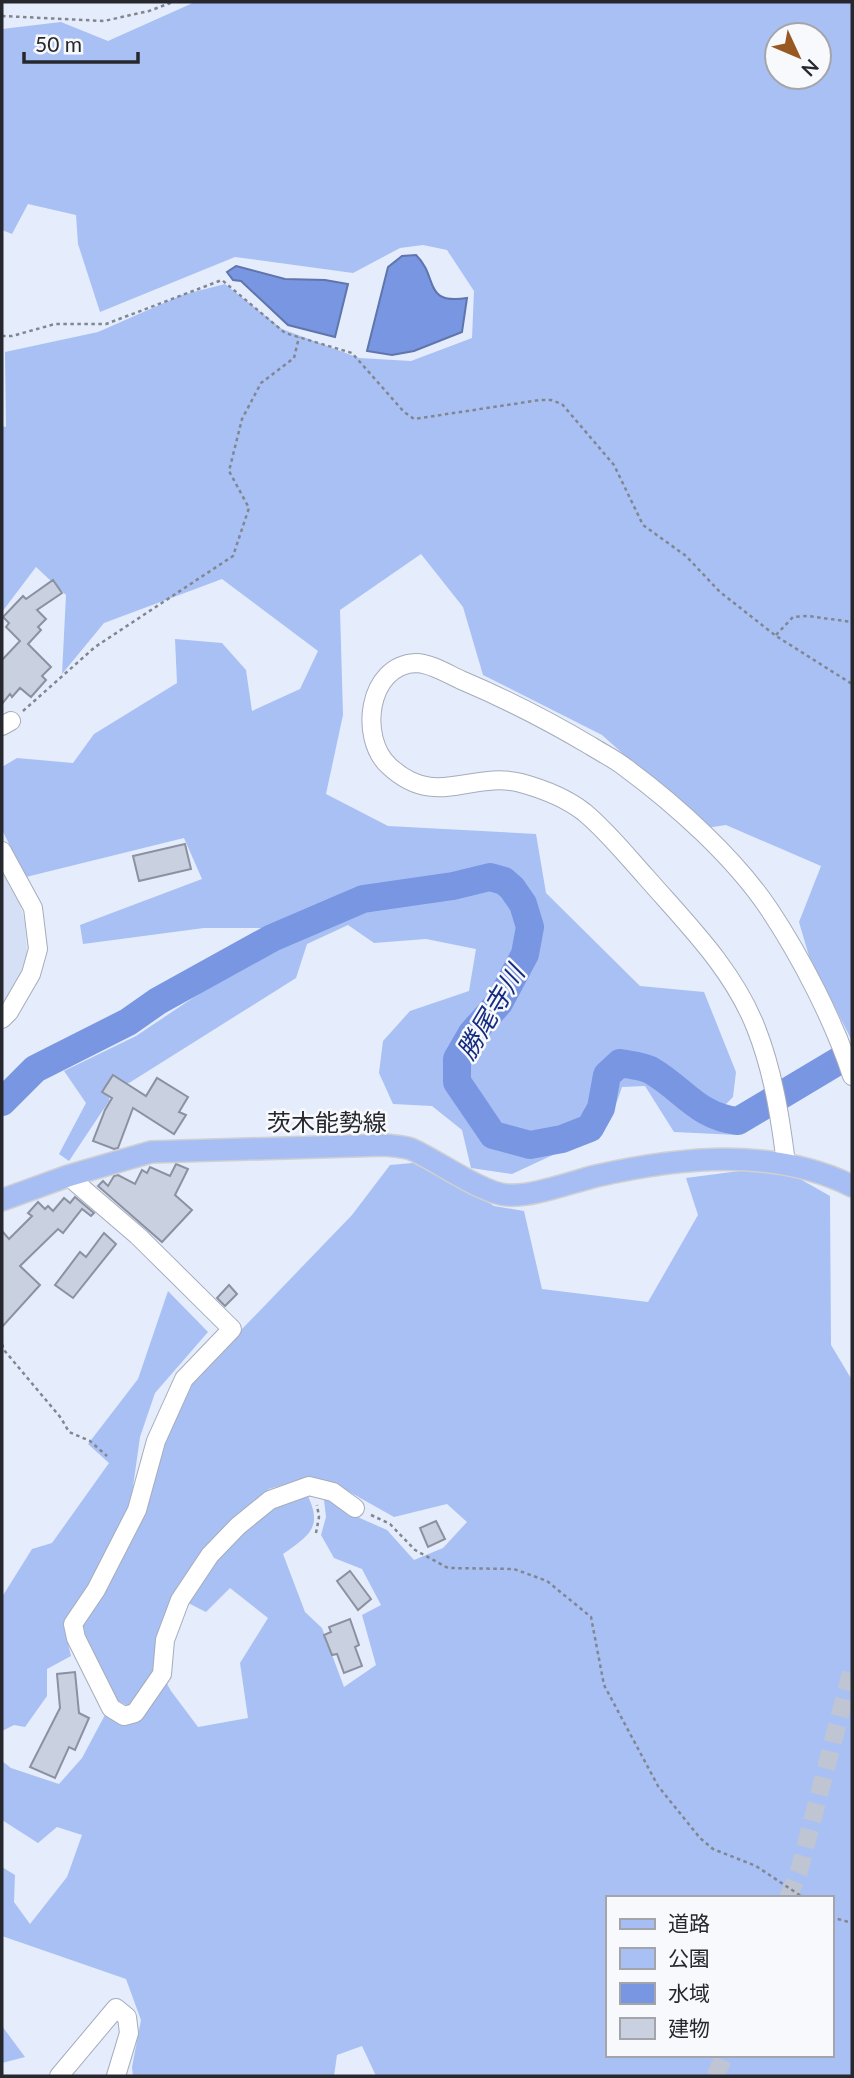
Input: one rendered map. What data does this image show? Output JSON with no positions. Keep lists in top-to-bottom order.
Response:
{
  "streets": {
    "main road": ["茨木能勢線"]
  },
  "water": ["勝尾寺川"],
  "legend": [
    "道路",
    "公園",
    "水域",
    "建物"
  ],
  "scale_bar": "50 m",
  "north": "bottom right"
}
